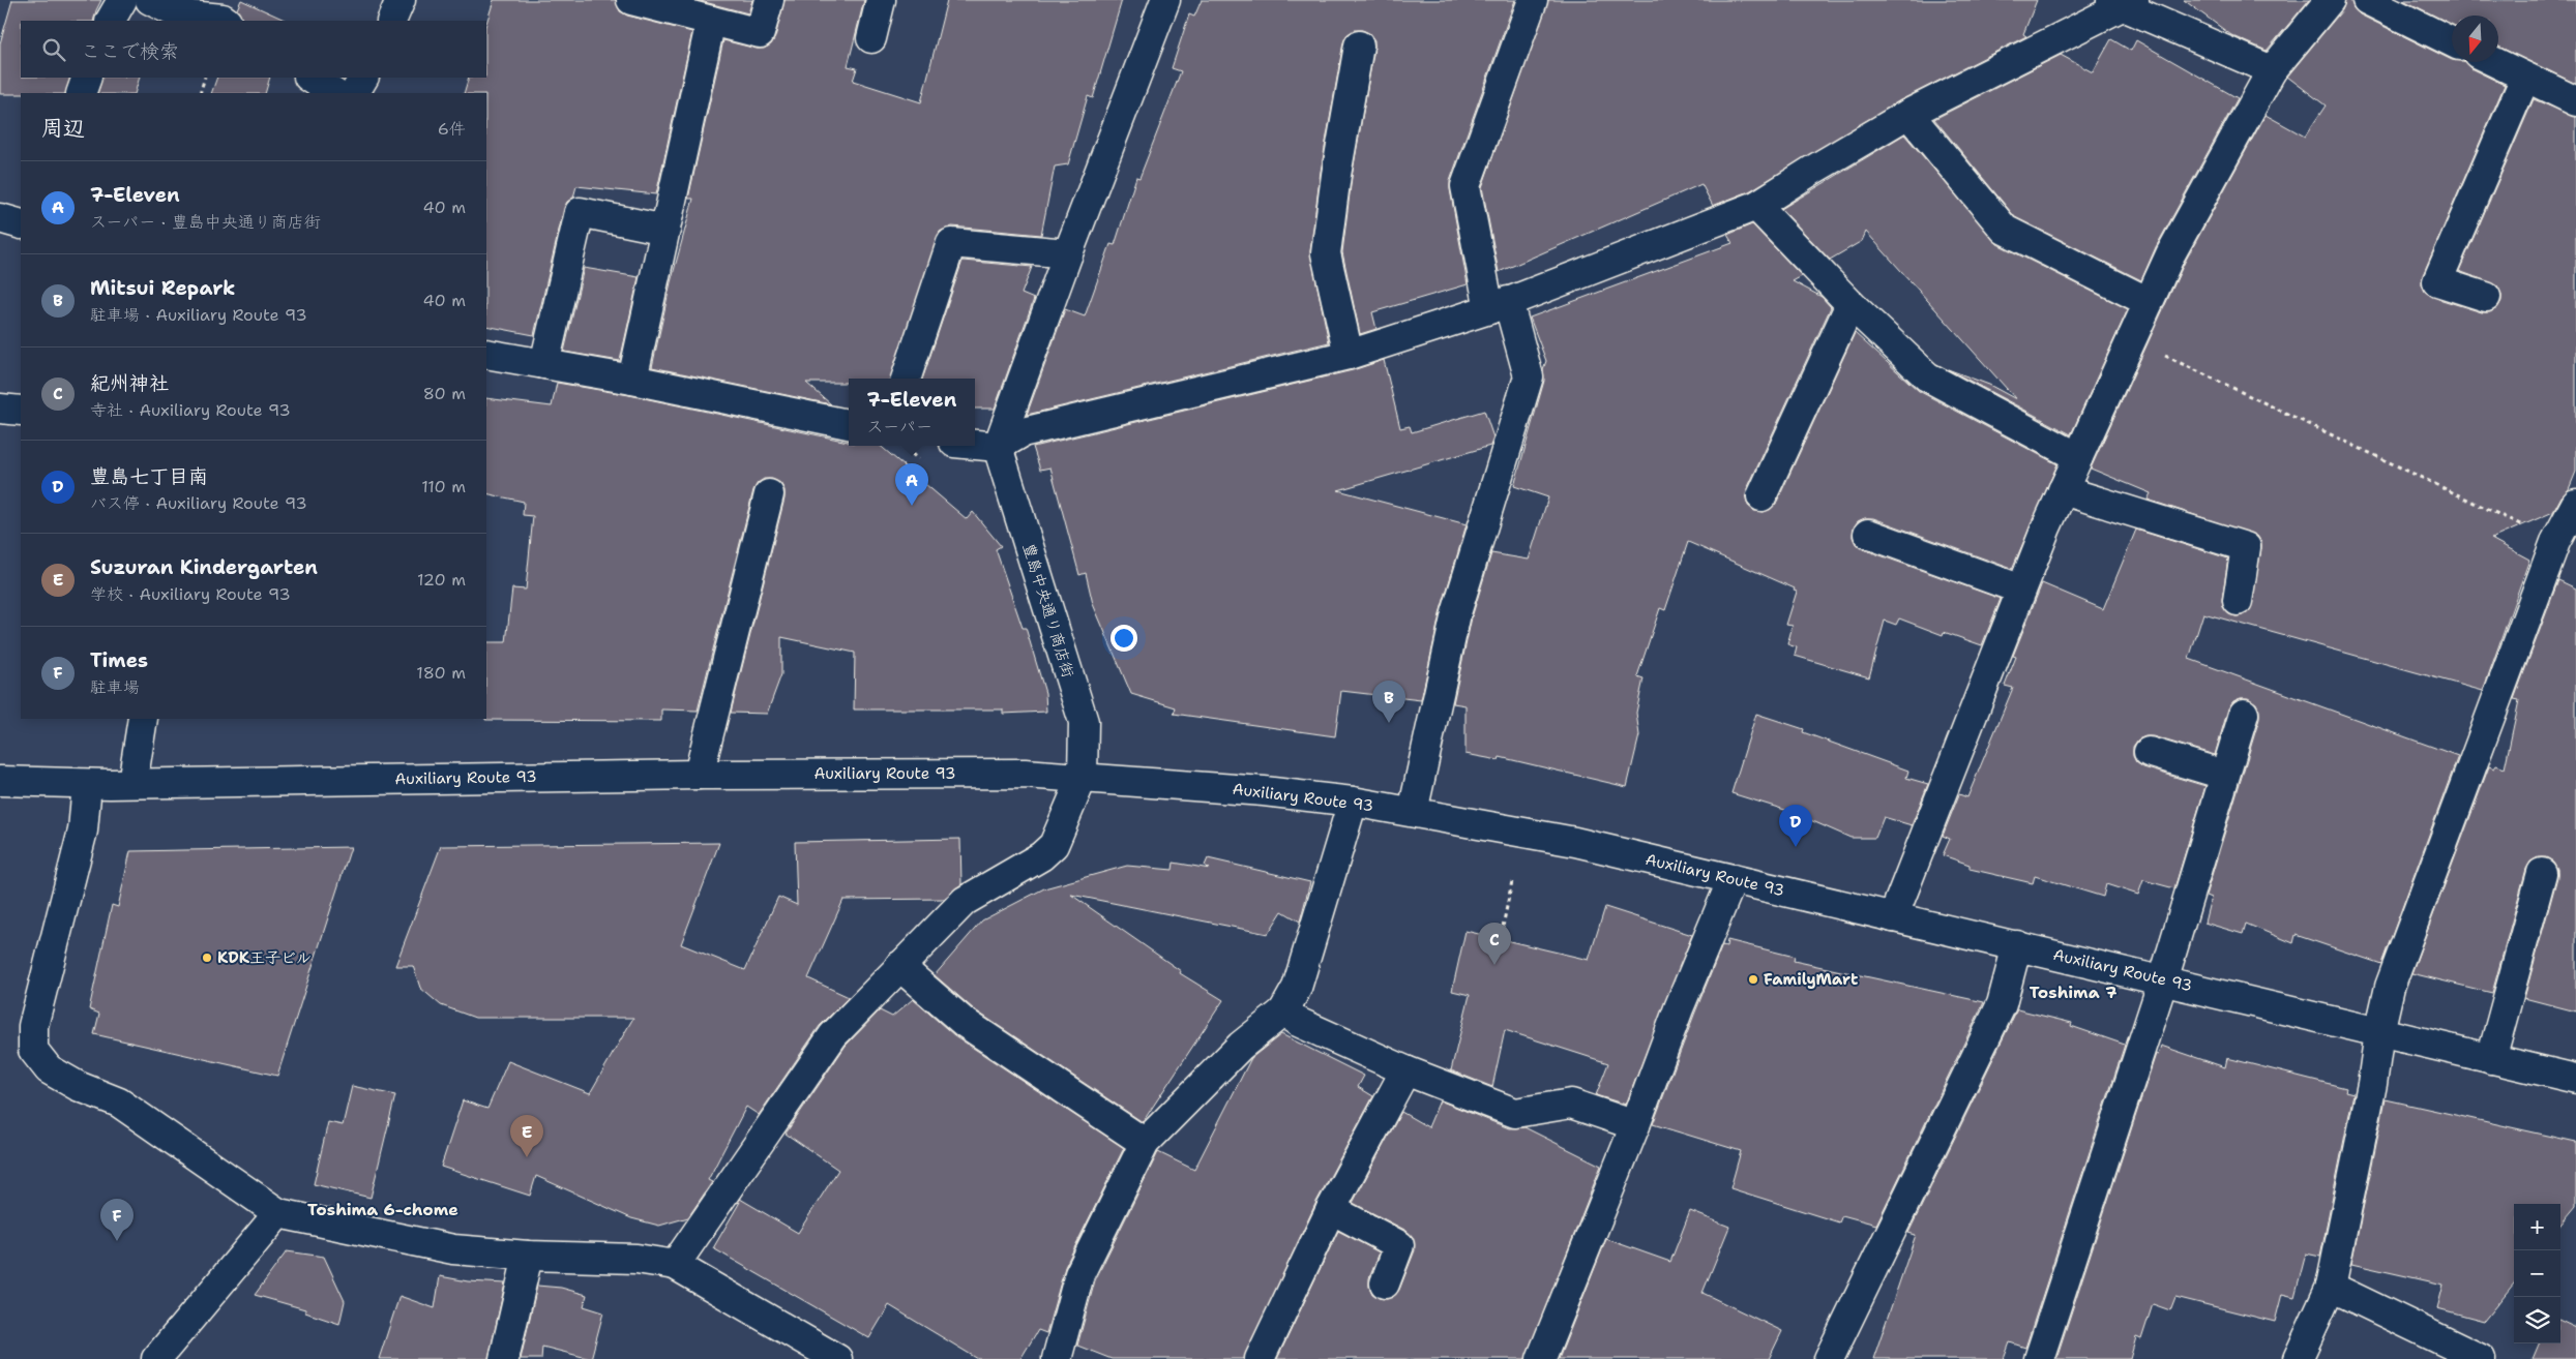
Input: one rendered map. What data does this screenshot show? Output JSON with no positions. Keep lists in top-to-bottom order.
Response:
{
  "streets": {
    "street": ["豊島中央通り商店街", "Auxiliary Route 93"]
  },
  "crossings": [
    ["豊島中央通り商店街", "Auxiliary Route 93"]
  ],
  "districts": ["Toshima 7", "Toshima 6-chome"],
  "places": ["KDK王子ビル", "FamilyMart"],
  "north": "bottom",
  "page": {
    "search": "ここで検索",
    "heading": ["周辺", "6件"],
    "list": [
      {
        "mark": "A",
        "name": "7-Eleven",
        "note": "スーパー · 豊島中央通り商店街",
        "value": "40 m"
      },
      {
        "mark": "B",
        "name": "Mitsui Repark",
        "note": "駐車場 · Auxiliary Route 93",
        "value": "40 m"
      },
      {
        "mark": "C",
        "name": "紀州神社",
        "note": "寺社 · Auxiliary Route 93",
        "value": "80 m"
      },
      {
        "mark": "D",
        "name": "豊島七丁目南",
        "note": "バス停 · Auxiliary Route 93",
        "value": "110 m"
      },
      {
        "mark": "E",
        "name": "Suzuran Kindergarten",
        "note": "学校 · Auxiliary Route 93",
        "value": "120 m"
      },
      {
        "mark": "F",
        "name": "Times",
        "note": "駐車場",
        "value": "180 m"
      }
    ],
    "popup": ["7-Eleven", "スーパー"],
    "pins": [
      "A",
      "B",
      "D",
      "C",
      "E",
      "F"
    ],
    "map_buttons": ["+", "−"]
  }
}
